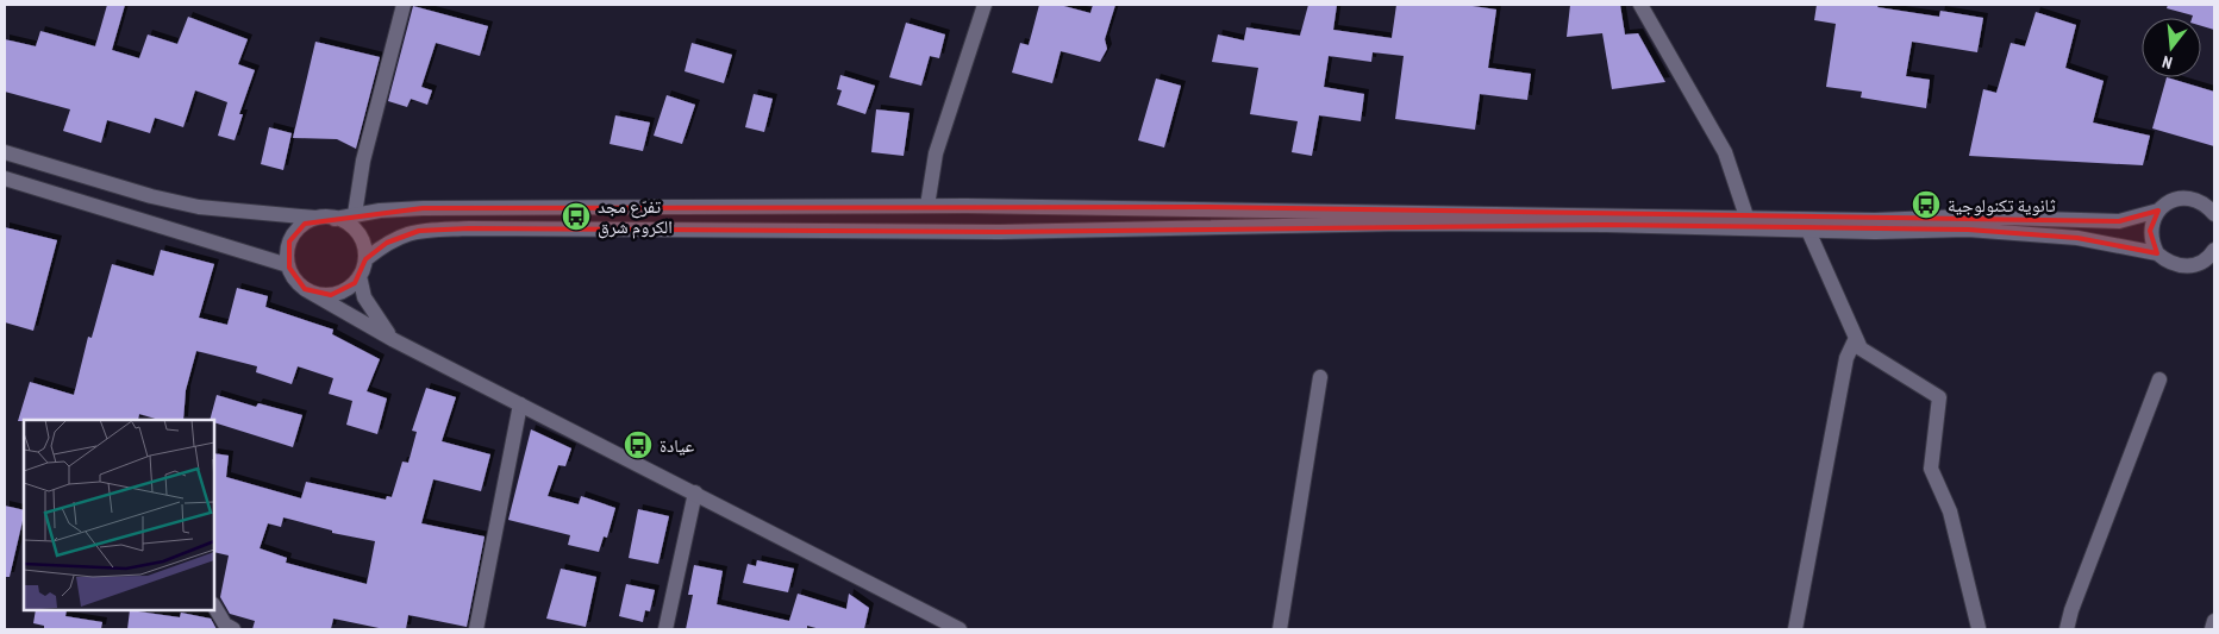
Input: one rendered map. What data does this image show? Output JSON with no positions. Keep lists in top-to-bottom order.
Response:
{
  "places": {
    "bus stop": ["ثانوية تكنولوجية", "تفرّع مجد الكروم شرق", "عيادة"]
  },
  "north": "bottom"
}
